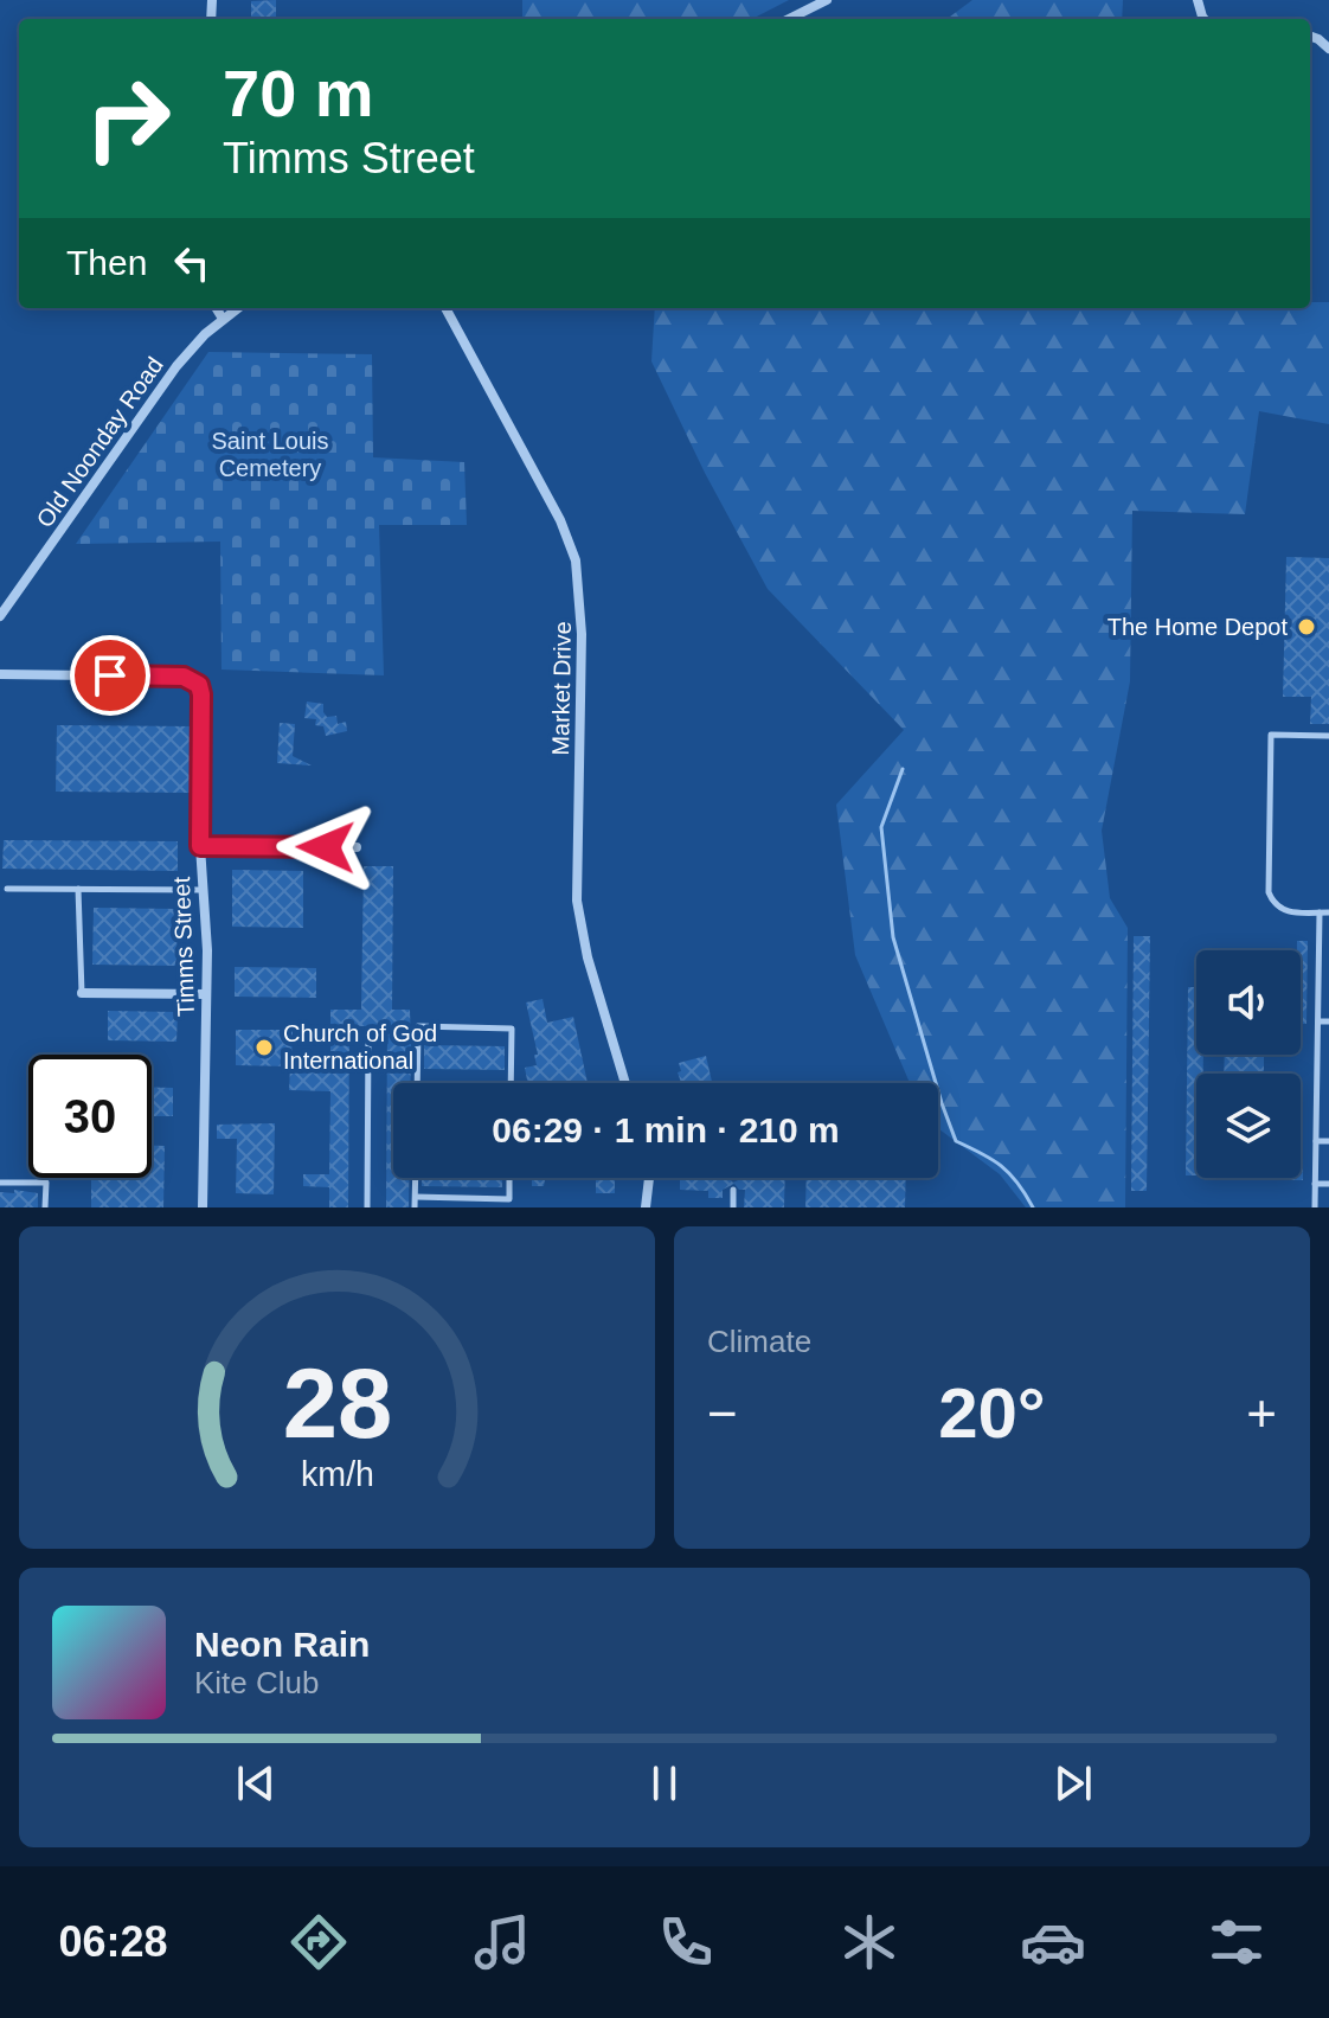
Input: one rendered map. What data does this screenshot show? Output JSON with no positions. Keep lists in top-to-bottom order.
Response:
{
  "streets": {
    "street": ["Old Noonday Road", "Market Drive", "Timms Street"]
  },
  "parks": ["Saint Louis Cemetery"],
  "places": ["The Home Depot", "Church of God International"],
  "page": {
    "turn": ["70 m", "Timms Street"],
    "then": "Then",
    "limit": "30",
    "trip": "06:29 · 1 min · 210 m",
    "tile": "Climate",
    "heat": ["−", "20°", "+"],
    "song": ["Neon Rain", "Kite Club"],
    "tabs": "06:28",
    "gauge": ["28", "km/h"]
  }
}
